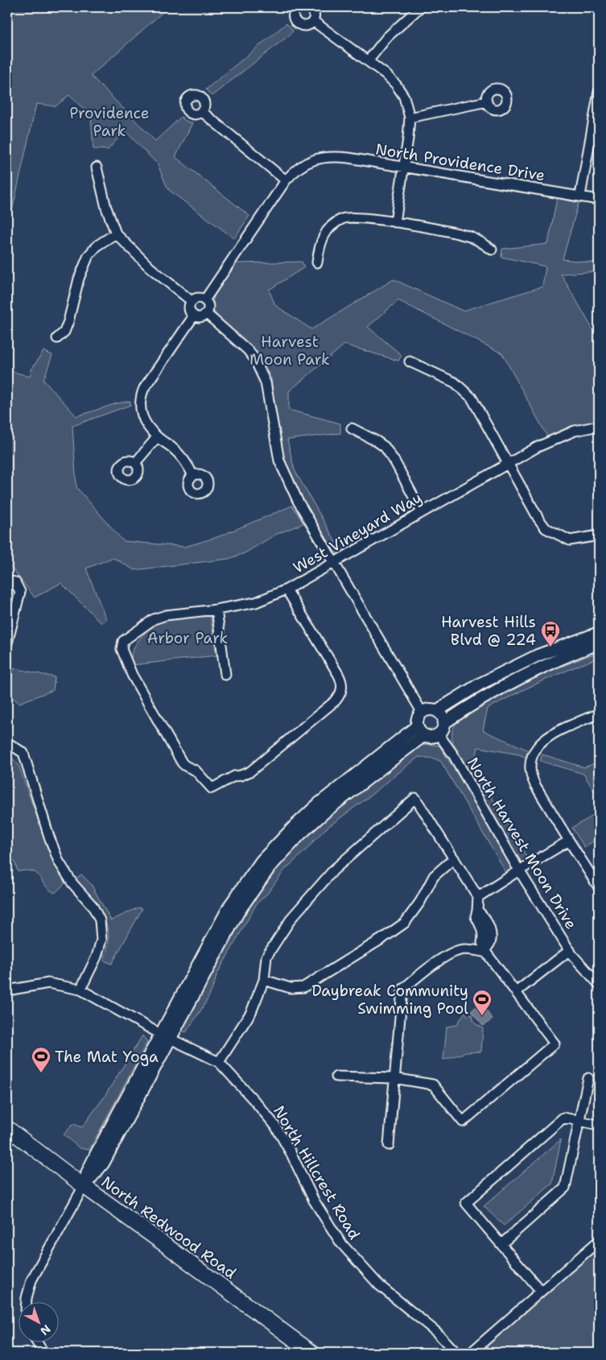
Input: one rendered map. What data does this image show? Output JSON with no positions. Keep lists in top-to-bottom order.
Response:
{
  "streets": {
    "main road": ["North Redwood Road"],
    "street": [
      "North Providence Drive",
      "West Vineyard Way",
      "North Harvest Moon Drive",
      "North Hillcrest Road"
    ]
  },
  "parks": ["Providence Park", "Harvest Moon Park", "Arbor Park"],
  "places": {
    "bus stop": ["Harvest Hills Blvd @ 224"],
    "sports": ["Daybreak Community Swimming Pool", "The Mat Yoga"]
  },
  "north": "bottom right"
}
